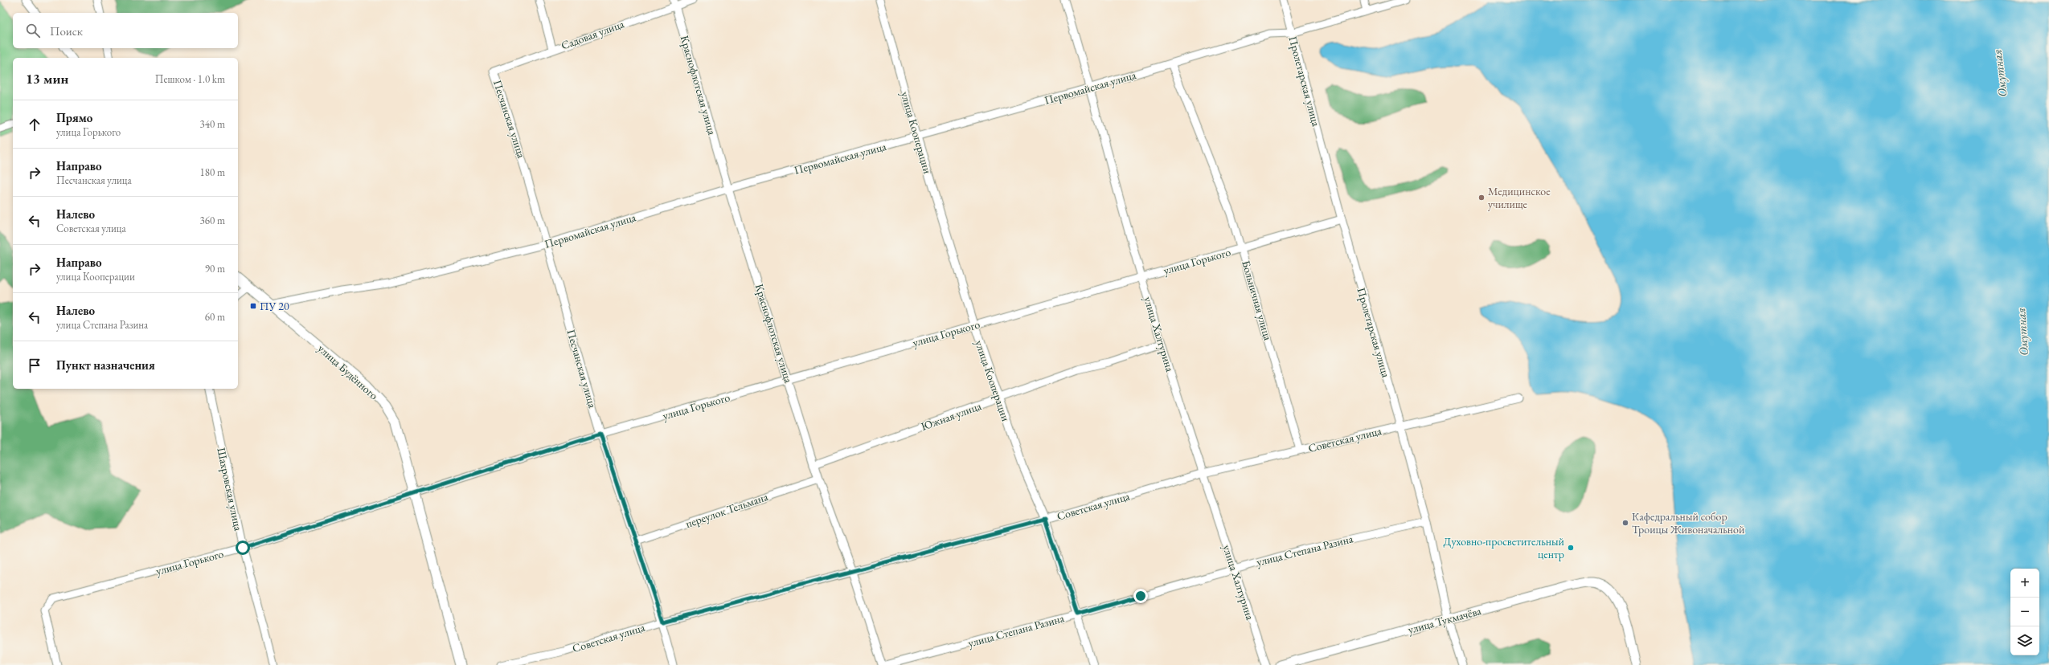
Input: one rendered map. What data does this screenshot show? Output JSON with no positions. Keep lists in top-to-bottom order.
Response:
{
  "streets": {
    "street": [
      "Садовая улица",
      "Пролетарская улица",
      "Краснофлотская улица",
      "Первомайская улица",
      "Песчанская улица",
      "улица Кооперации",
      "улица Горького",
      "Больничная улица",
      "улица Халтурина",
      "улица Будённого",
      "Южная улица",
      "Советская улица",
      "Шахровская улица",
      "переулок Тельмана",
      "улица Степана Разина",
      "улица Тукмачёва"
    ]
  },
  "crossings": [
    ["Садовая улица", "Краснофлотская улица"],
    ["Садовая улица", "Песчанская улица"],
    ["Пролетарская улица", "Первомайская улица"],
    ["Пролетарская улица", "улица Горького"],
    ["Пролетарская улица", "Советская улица"],
    ["Пролетарская улица", "улица Степана Разина"],
    ["Пролетарская улица", "улица Тукмачёва"],
    ["Краснофлотская улица", "Первомайская улица"],
    ["Краснофлотская улица", "улица Горького"],
    ["Краснофлотская улица", "Южная улица"],
    ["Краснофлотская улица", "Советская улица"],
    ["Краснофлотская улица", "переулок Тельмана"],
    ["Первомайская улица", "Песчанская улица"],
    ["Первомайская улица", "улица Кооперации"],
    ["Первомайская улица", "Больничная улица"],
    ["Первомайская улица", "улица Халтурина"],
    ["Первомайская улица", "улица Будённого"],
    ["Песчанская улица", "улица Горького"],
    ["Песчанская улица", "Советская улица"],
    ["Песчанская улица", "переулок Тельмана"],
    ["улица Кооперации", "улица Горького"],
    ["улица Кооперации", "Южная улица"],
    ["улица Кооперации", "Советская улица"],
    ["улица Кооперации", "улица Степана Разина"],
    ["улица Горького", "Больничная улица"],
    ["улица Горького", "улица Халтурина"],
    ["улица Горького", "улица Будённого"],
    ["улица Горького", "Шахровская улица"],
    ["Больничная улица", "Советская улица"],
    ["улица Халтурина", "Южная улица"],
    ["улица Халтурина", "Советская улица"],
    ["улица Халтурина", "улица Степана Разина"]
  ],
  "water": ["Омутная"],
  "places": {
    "other": ["Медицинское училище", "Кафедральный собор Троицы Живоначальной", "Духовно-просветительный центр"],
    "transit": ["ПУ 20"]
  },
  "page": {
    "search": "Поиск",
    "heading": ["13 мин", "Пешком · 1.0 km"],
    "list": [
      ["Прямо", "улица Горького", "340 m"],
      ["Направо", "Песчанская улица", "180 m"],
      ["Налево", "Советская улица", "360 m"],
      ["Направо", "улица Кооперации", "90 m"],
      ["Налево", "улица Степана Разина", "60 m"],
      "Пункт назначения"
    ],
    "map_buttons": ["+", "−"]
  }
}
